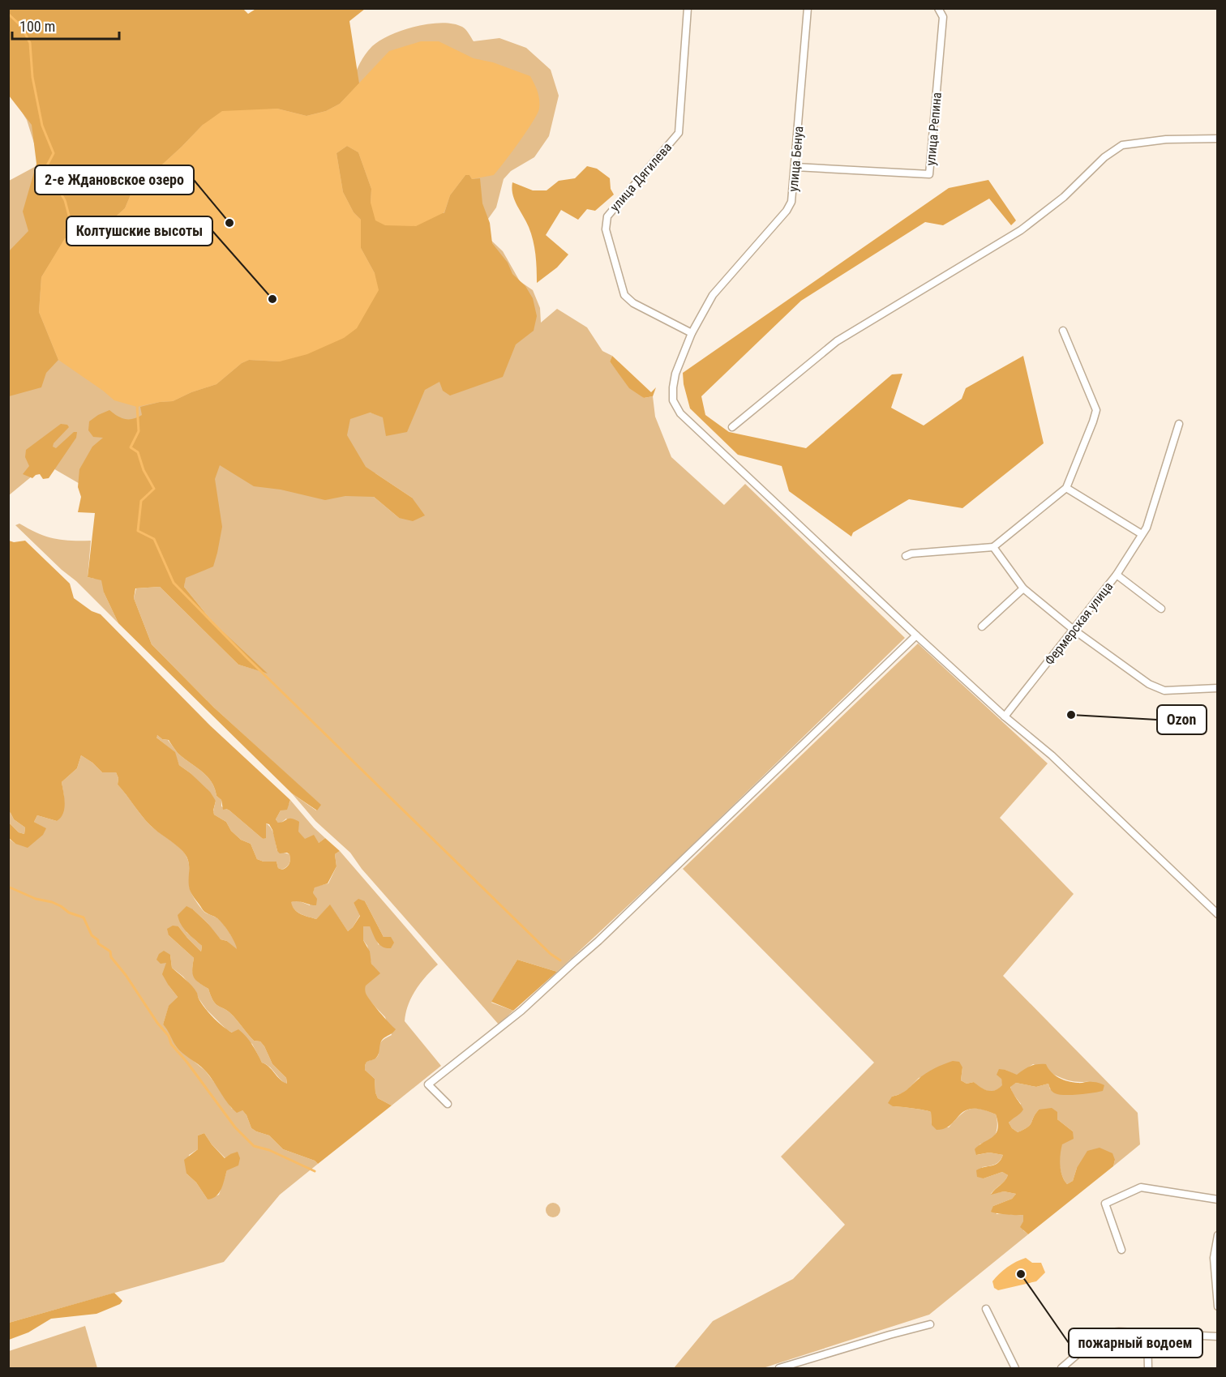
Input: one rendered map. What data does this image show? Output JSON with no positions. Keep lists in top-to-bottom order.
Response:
{
  "streets": {
    "street": [
      "улица Репина",
      "улица Бенуа",
      "улица Дягилева",
      "Фермерская улица"
    ]
  },
  "crossings": [
    ["улица Репина", "улица Бенуа"],
    ["улица Бенуа", "улица Дягилева"],
    ["улица Бенуа", "Фермерская улица"]
  ],
  "places": [
    "2-е Ждановское озеро",
    "Колтушские высоты",
    "Ozon",
    "пожарный водоем"
  ],
  "scale_bar": "100 m"
}
